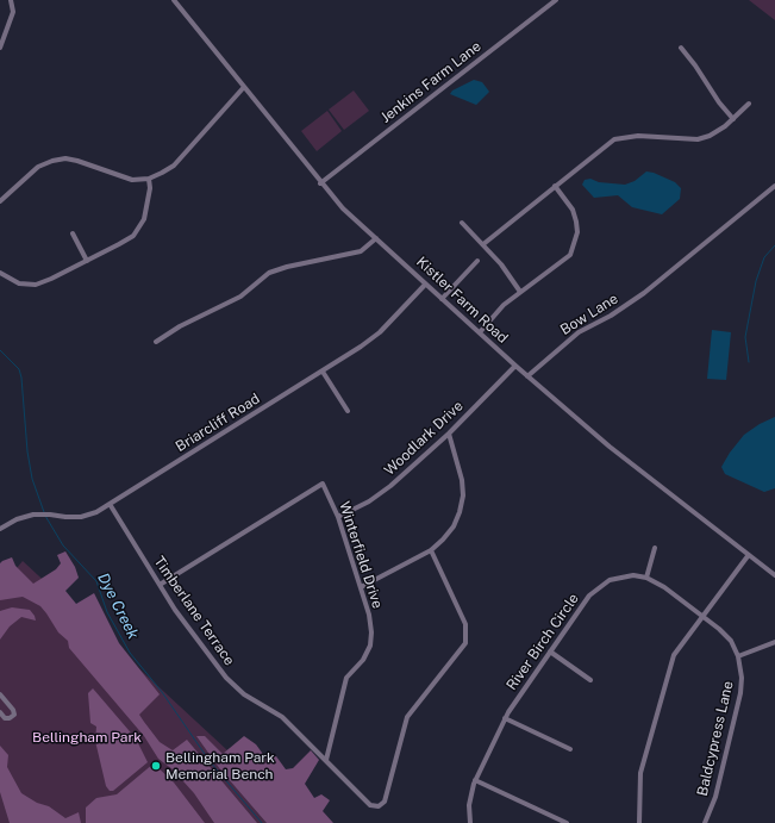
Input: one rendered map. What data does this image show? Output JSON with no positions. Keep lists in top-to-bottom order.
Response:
{
  "streets": {
    "street": [
      "Jenkins Farm Lane",
      "Kistler Farm Road",
      "Bow Lane",
      "Briarcliff Road",
      "Woodlark Drive",
      "Winterfield Drive",
      "Timberlane Terrace",
      "River Birch Circle",
      "Baldcypress Lane"
    ]
  },
  "crossings": [
    ["Jenkins Farm Lane", "Kistler Farm Road"],
    ["Kistler Farm Road", "Bow Lane"],
    ["Kistler Farm Road", "Briarcliff Road"],
    ["Kistler Farm Road", "Woodlark Drive"],
    ["Briarcliff Road", "Timberlane Terrace"],
    ["Woodlark Drive", "Winterfield Drive"],
    ["Winterfield Drive", "Timberlane Terrace"],
    ["River Birch Circle", "Baldcypress Lane"]
  ],
  "water": ["Dye Creek"],
  "parks": ["Bellingham Park"],
  "places": ["Bellingham Park Memorial Bench"]
}
